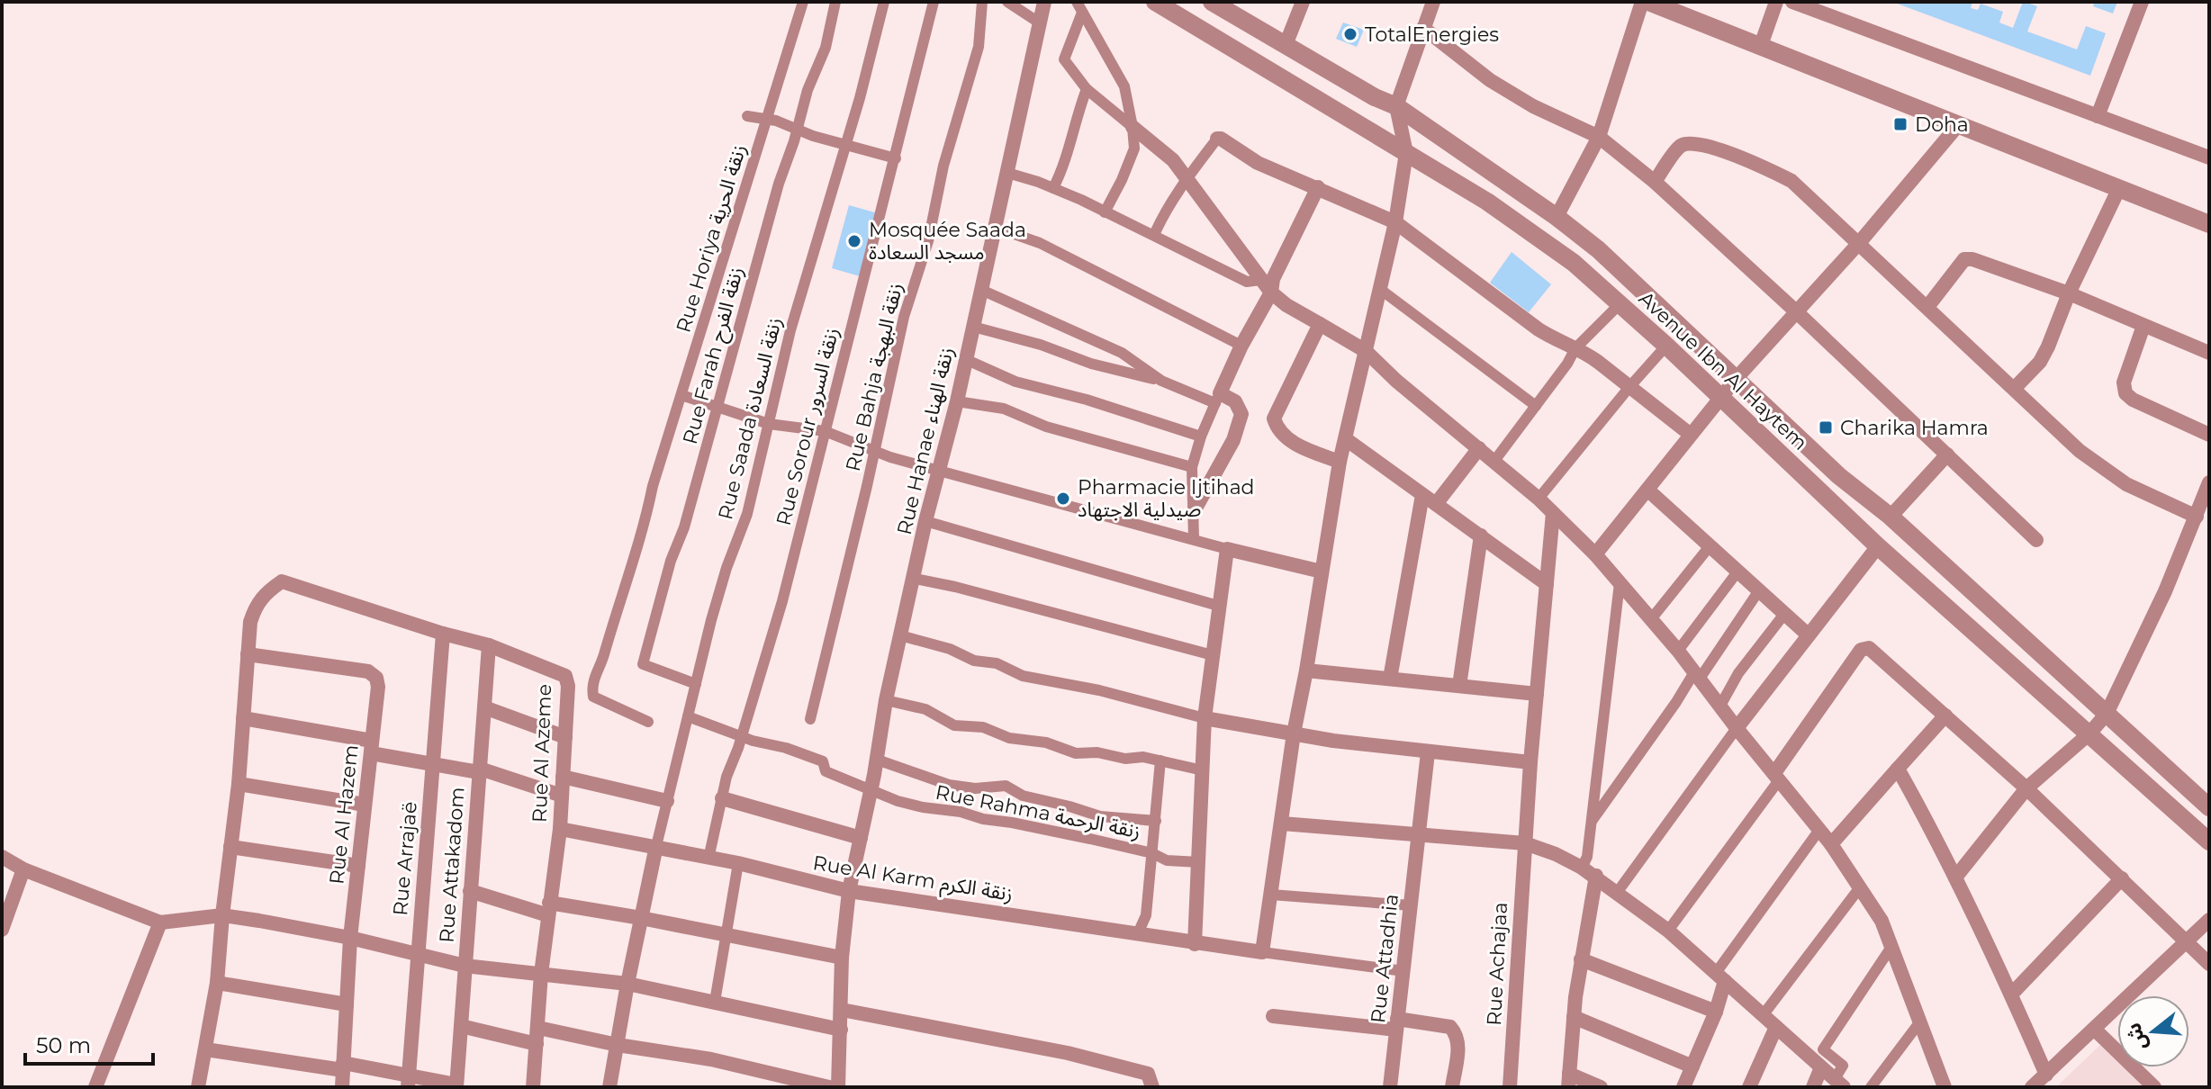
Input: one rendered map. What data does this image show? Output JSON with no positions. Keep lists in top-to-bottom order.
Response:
{
  "streets": {
    "street": [
      "Rue Horiya زنقة الحرية",
      "Rue Farah زنقة الفرح",
      "Avenue Ibn Al Haytem",
      "Rue Bahja زنقة البهجة",
      "Rue Saada زنقة السعادة",
      "Rue Sorour زنقة السرور",
      "Rue Hanae زنقة الهناء",
      "Rue Al Azeme",
      "Rue Rahma زنقة الرحمة",
      "Rue Al Hazem",
      "Rue Arrajaë",
      "Rue Attakadom",
      "Rue Al Karm زنقة الكرم",
      "Rue Attadhia",
      "Rue Achajaa"
    ]
  },
  "crossings": [
    ["Rue Farah زنقة الفرح", "Rue Saada زنقة السعادة"],
    ["Rue Saada زنقة السعادة", "Rue Al Karm زنقة الكرم"],
    ["Rue Sorour زنقة السرور", "Rue Rahma زنقة الرحمة"],
    ["Rue Sorour زنقة السرور", "Rue Al Karm زنقة الكرم"],
    ["Rue Hanae زنقة الهناء", "Rue Rahma زنقة الرحمة"],
    ["Rue Hanae زنقة الهناء", "Rue Al Karm زنقة الكرم"],
    ["Rue Al Azeme", "Rue Al Hazem"],
    ["Rue Al Azeme", "Rue Arrajaë"],
    ["Rue Al Azeme", "Rue Attakadom"],
    ["Rue Al Azeme", "Rue Al Karm زنقة الكرم"]
  ],
  "places": {
    "other": ["TotalEnergies", "Mosquée Saada مسجد السعادة", "Pharmacie Ijtihad صيدلية الاجتهاد"],
    "transit": ["Doha", "Charika Hamra"]
  },
  "scale_bar": "50 m",
  "north": "left"
}
